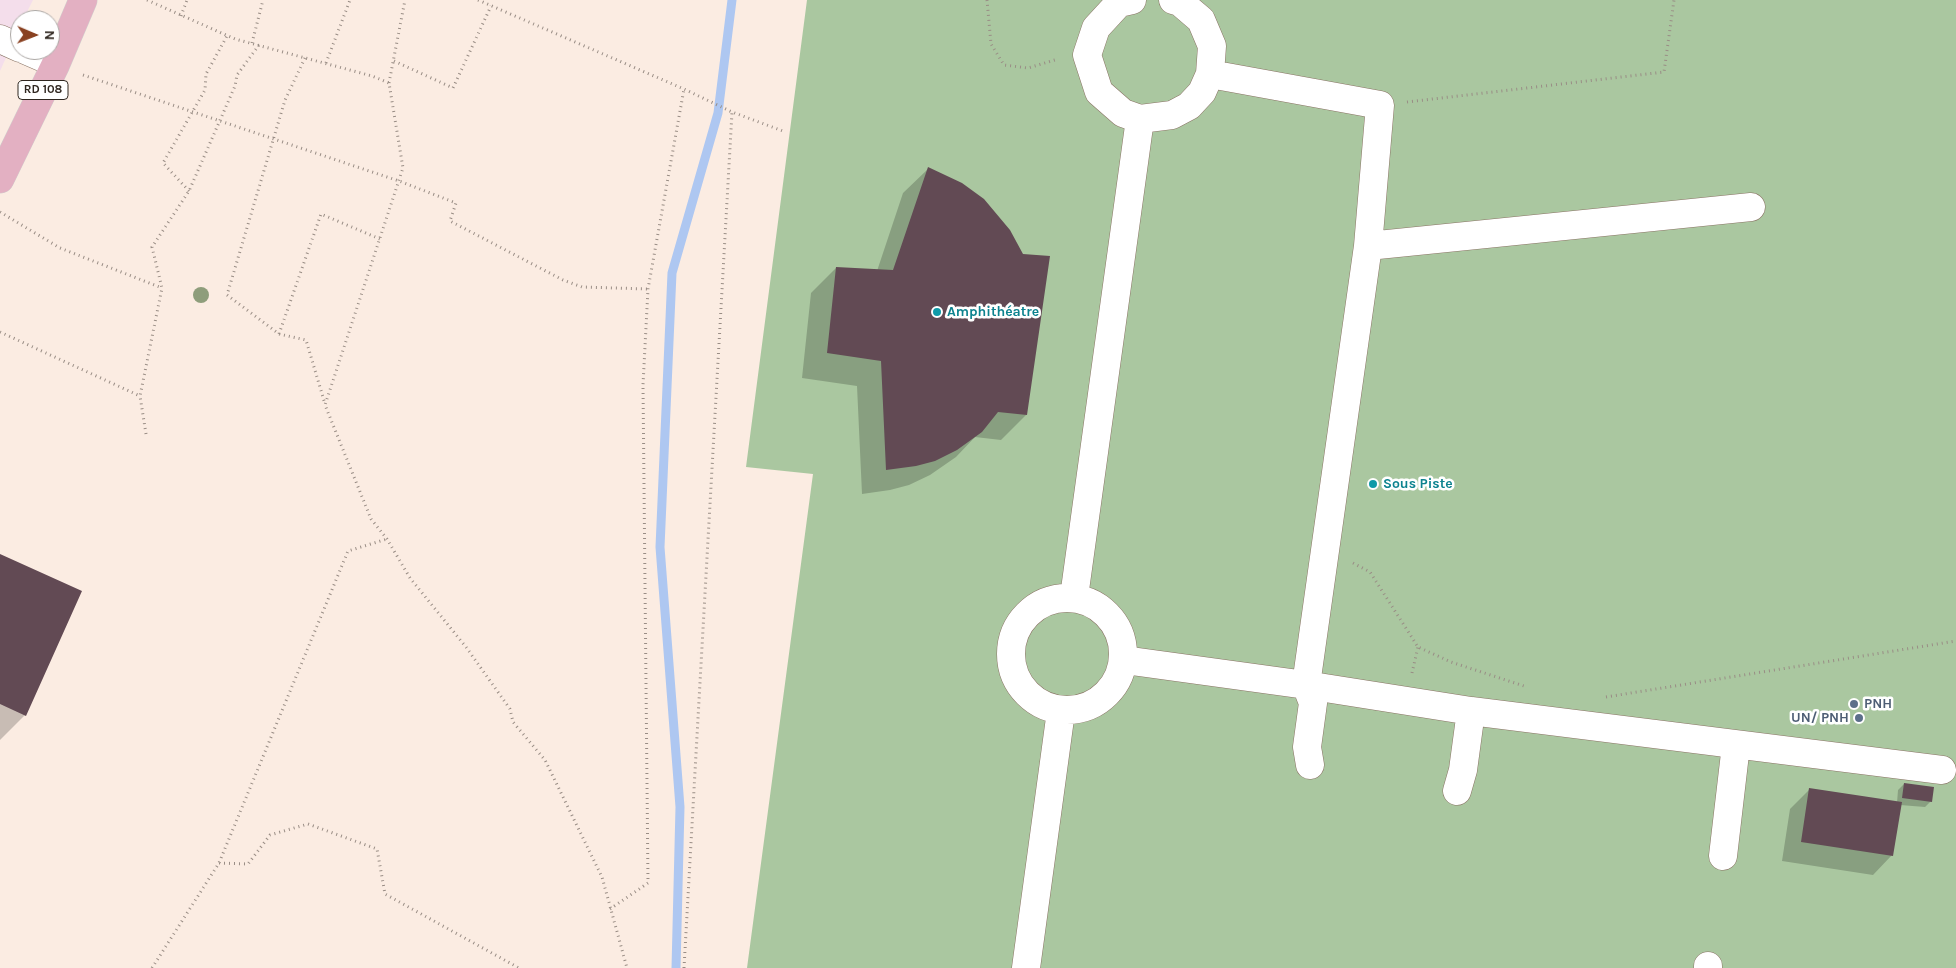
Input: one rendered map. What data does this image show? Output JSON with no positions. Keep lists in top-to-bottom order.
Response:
{
  "streets": {
    "main road": ["RD 108"]
  },
  "places": [
    "Amphithéatre",
    "Sous Piste",
    "PNH",
    "UN/ PNH"
  ],
  "north": "right"
}
